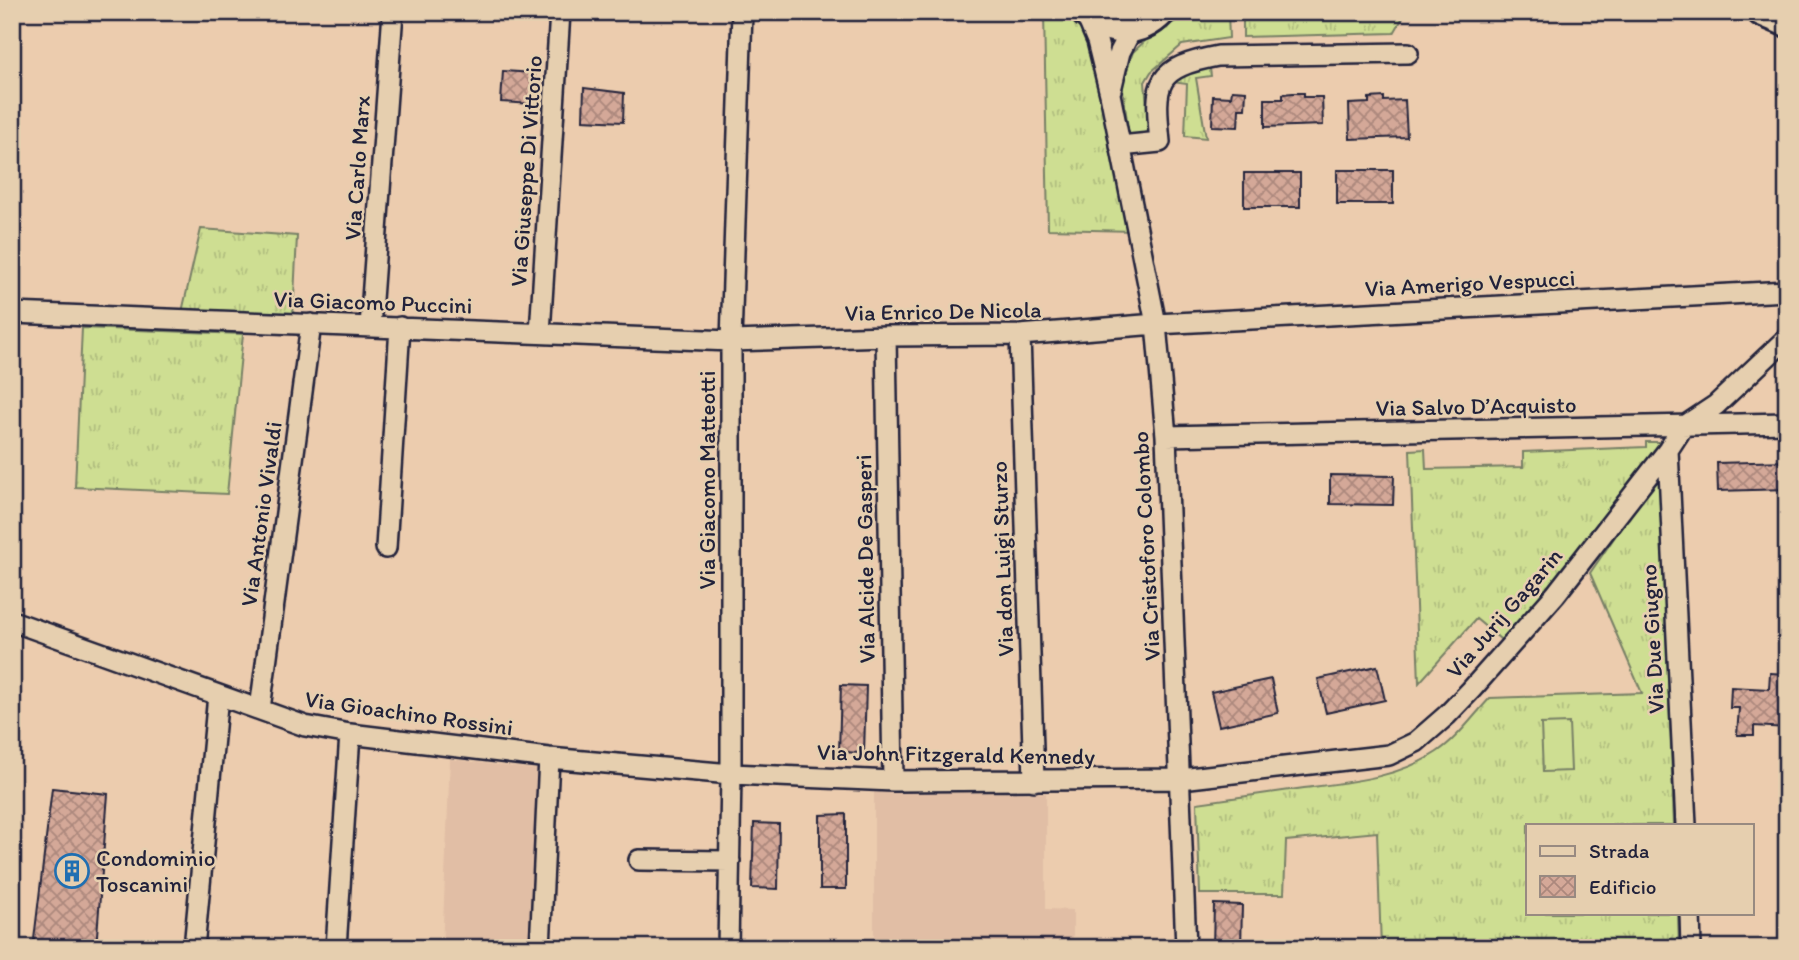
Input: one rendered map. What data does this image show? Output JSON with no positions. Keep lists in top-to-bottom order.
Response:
{
  "streets": {
    "street": [
      "Via Carlo Marx",
      "Via Giuseppe Di Vittorio",
      "Via Amerigo Vespucci",
      "Via Giacomo Puccini",
      "Via Enrico De Nicola",
      "Via Salvo D’Acquisto",
      "Via Giacomo Matteotti",
      "Via Antonio Vivaldi",
      "Via Cristoforo Colombo",
      "Via Alcide De Gasperi",
      "Via don Luigi Sturzo",
      "Via Jurij Gagarin",
      "Via Due Giugno",
      "Via Gioachino Rossini",
      "Via John Fitzgerald Kennedy"
    ]
  },
  "crossings": [
    ["Via Carlo Marx", "Via Giacomo Puccini"],
    ["Via Giuseppe Di Vittorio", "Via Giacomo Puccini"],
    ["Via Amerigo Vespucci", "Via Enrico De Nicola"],
    ["Via Amerigo Vespucci", "Via Cristoforo Colombo"],
    ["Via Giacomo Puccini", "Via Enrico De Nicola"],
    ["Via Giacomo Puccini", "Via Giacomo Matteotti"],
    ["Via Giacomo Puccini", "Via Antonio Vivaldi"],
    ["Via Enrico De Nicola", "Via Giacomo Matteotti"],
    ["Via Enrico De Nicola", "Via Cristoforo Colombo"],
    ["Via Enrico De Nicola", "Via Alcide De Gasperi"],
    ["Via Enrico De Nicola", "Via don Luigi Sturzo"],
    ["Via Salvo D’Acquisto", "Via Cristoforo Colombo"],
    ["Via Salvo D’Acquisto", "Via Jurij Gagarin"],
    ["Via Giacomo Matteotti", "Via Gioachino Rossini"],
    ["Via Giacomo Matteotti", "Via John Fitzgerald Kennedy"],
    ["Via Antonio Vivaldi", "Via Gioachino Rossini"],
    ["Via Cristoforo Colombo", "Via Jurij Gagarin"],
    ["Via Cristoforo Colombo", "Via John Fitzgerald Kennedy"],
    ["Via Alcide De Gasperi", "Via John Fitzgerald Kennedy"],
    ["Via don Luigi Sturzo", "Via John Fitzgerald Kennedy"],
    ["Via Jurij Gagarin", "Via Due Giugno"],
    ["Via Jurij Gagarin", "Via John Fitzgerald Kennedy"],
    ["Via Gioachino Rossini", "Via John Fitzgerald Kennedy"]
  ],
  "places": {
    "building": ["Condominio Toscanini"]
  },
  "legend": ["Strada", "Edificio"]
}
